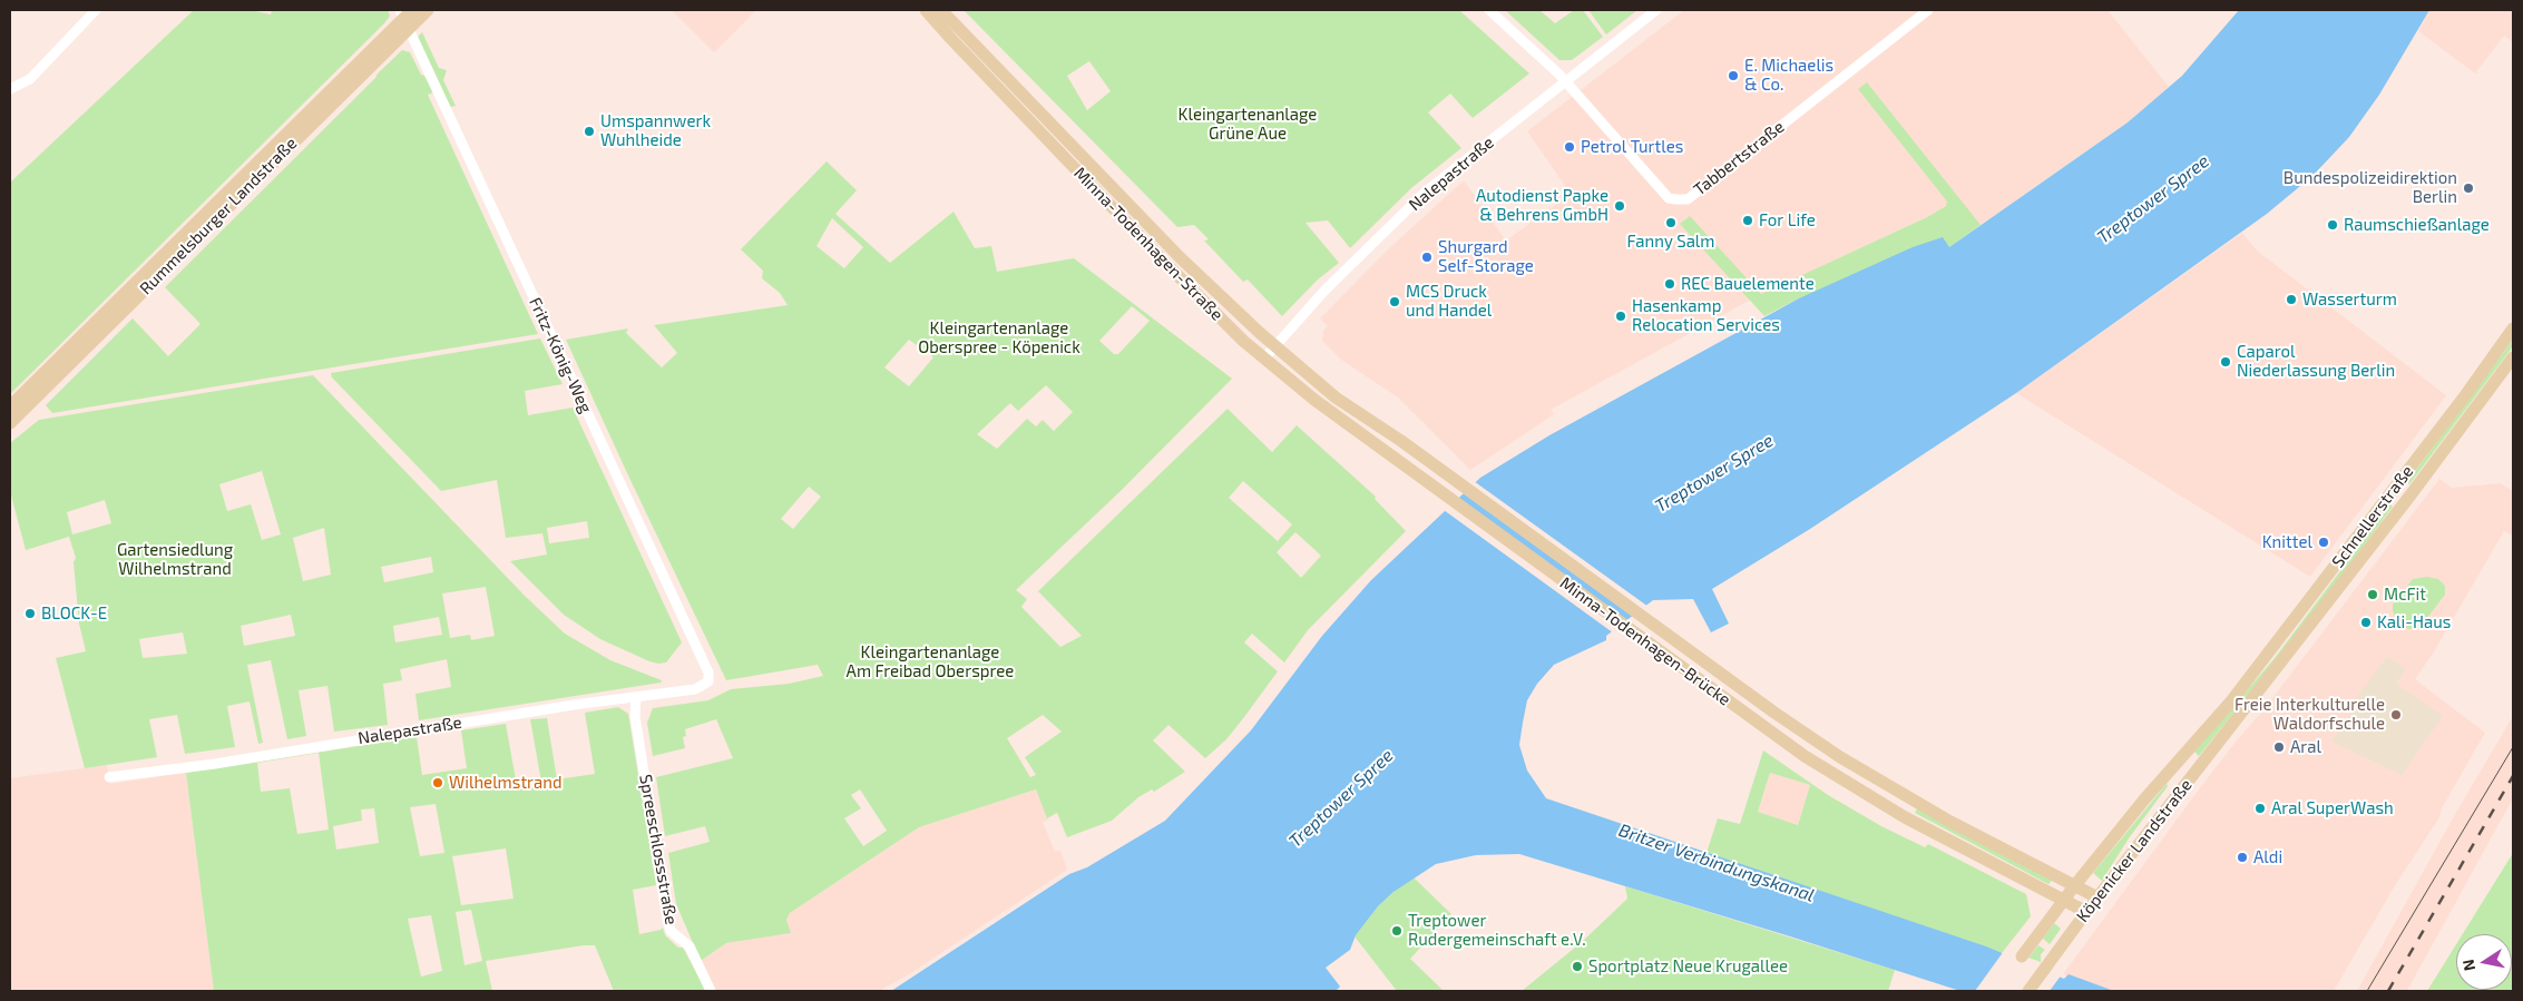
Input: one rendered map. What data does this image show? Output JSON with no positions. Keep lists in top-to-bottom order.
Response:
{
  "streets": {
    "main road": [
      "Rummelsburger Landstraße",
      "Minna-Todenhagen-Straße",
      "Schnellerstraße",
      "Minna-Todenhagen-Brücke",
      "Köpenicker Landstraße"
    ],
    "street": [
      "Tabbertstraße",
      "Nalepastraße",
      "Fritz-König-Weg",
      "Spreeschlossstraße"
    ]
  },
  "crossings": [
    ["Tabbertstraße", "Nalepastraße"],
    ["Nalepastraße", "Minna-Todenhagen-Straße"],
    ["Nalepastraße", "Fritz-König-Weg"],
    ["Nalepastraße", "Spreeschlossstraße"],
    ["Rummelsburger Landstraße", "Fritz-König-Weg"],
    ["Minna-Todenhagen-Straße", "Minna-Todenhagen-Brücke"],
    ["Schnellerstraße", "Köpenicker Landstraße"],
    ["Minna-Todenhagen-Brücke", "Köpenicker Landstraße"]
  ],
  "water": ["Treptower Spree", "Britzer Verbindungskanal"],
  "parks": [
    "Kleingartenanlage Grüne Aue",
    "Kleingartenanlage Oberspree - Köpenick",
    "Gartensiedlung Wilhelmstrand",
    "Kleingartenanlage Am Freibad Oberspree"
  ],
  "places": [
    "E. Michaelis & Co.",
    "Umspannwerk Wuhlheide",
    "Petrol Turtles",
    "Bundespolizeidirektion Berlin",
    "Autodienst Papke & Behrens GmbH",
    "For Life",
    "Fanny Salm",
    "Raumschießanlage",
    "Shurgard Self-Storage",
    "REC Bauelemente",
    "Wasserturm",
    "MCS Druck und Handel",
    "Hasenkamp Relocation Services",
    "Caparol Niederlassung Berlin",
    "Knittel",
    "McFit",
    "BLOCK-E",
    "Kali-Haus",
    "Freie Interkulturelle Waldorfschule",
    "Aral",
    "Wilhelmstrand",
    "Aral SuperWash",
    "Aldi",
    "Treptower Rudergemeinschaft e.V.",
    "Sportplatz Neue Krugallee"
  ],
  "north": "left"
}
